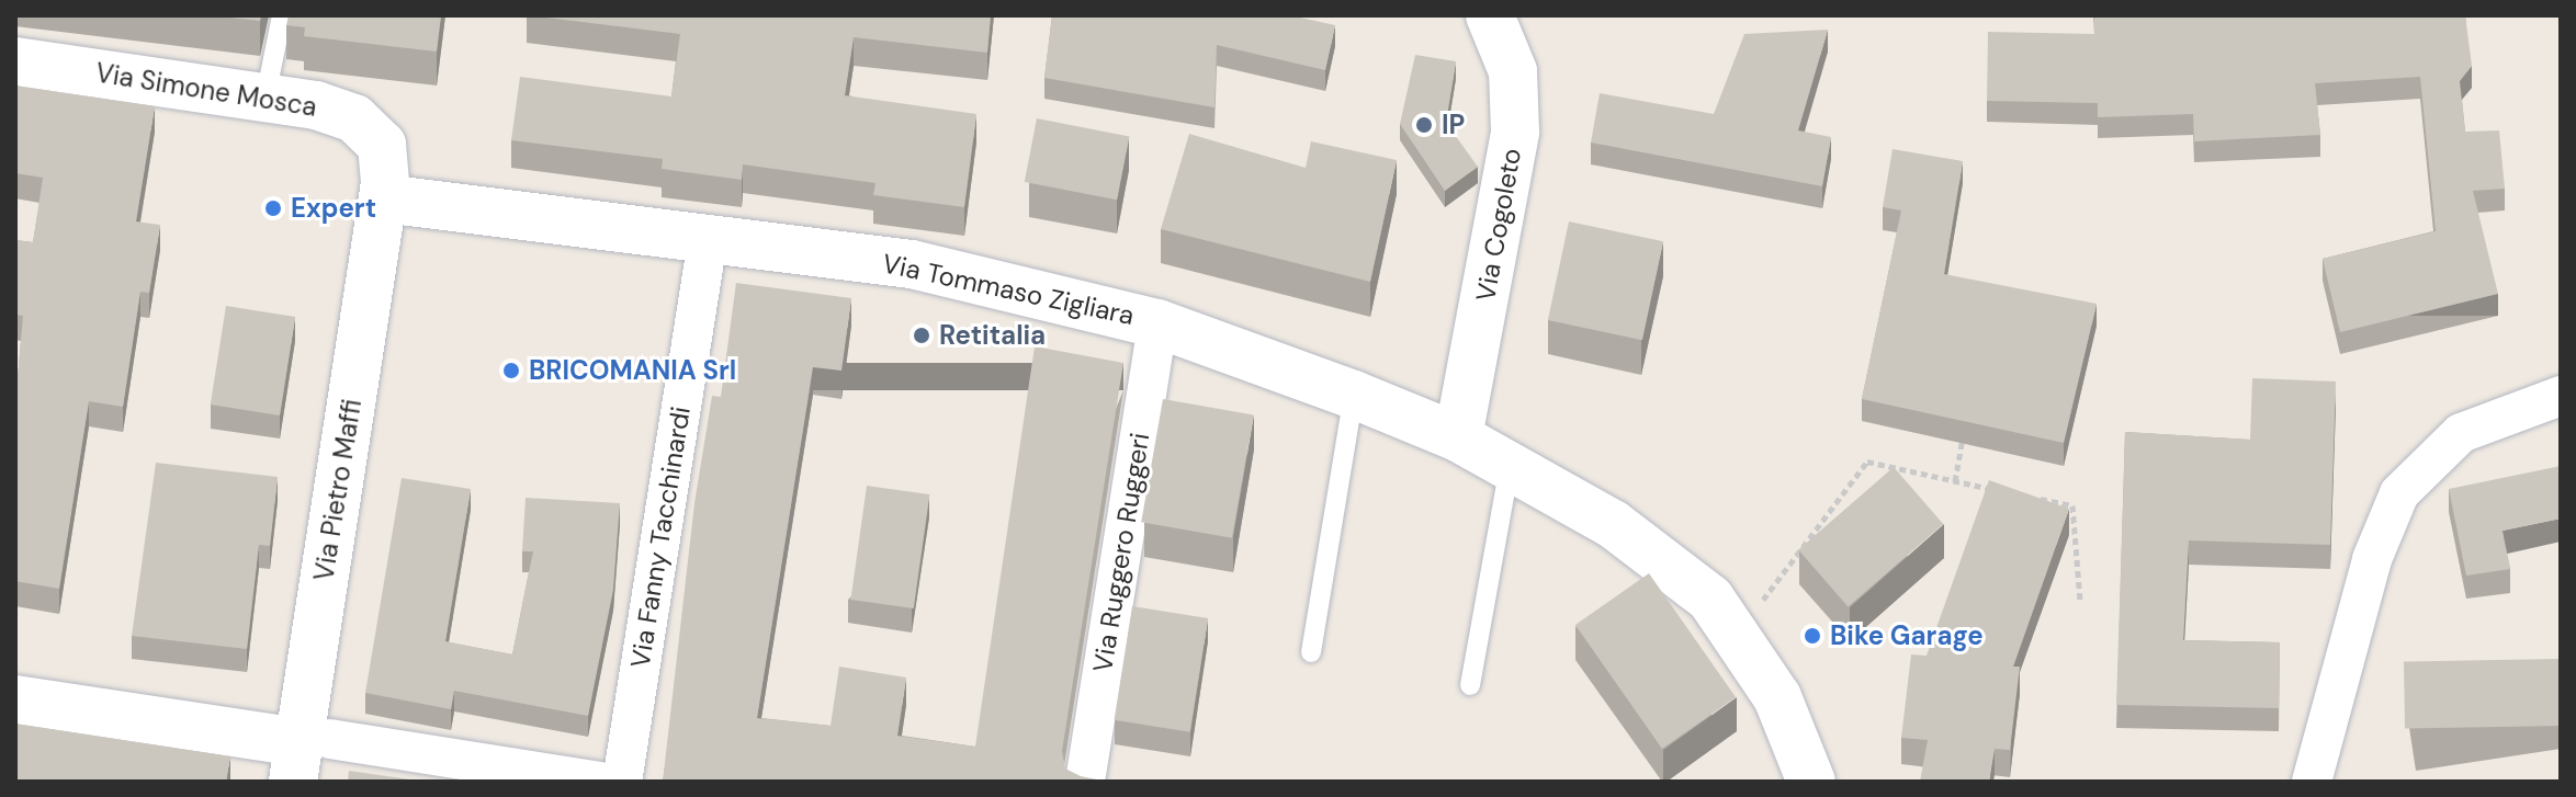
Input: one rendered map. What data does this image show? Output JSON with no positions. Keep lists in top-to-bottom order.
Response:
{
  "streets": {
    "street": [
      "Via Simone Mosca",
      "Via Cogoleto",
      "Via Tommaso Zigliara",
      "Via Pietro Maffi",
      "Via Fanny Tacchinardi",
      "Via Ruggero Ruggeri"
    ]
  },
  "crossings": [
    ["Via Simone Mosca", "Via Tommaso Zigliara"],
    ["Via Simone Mosca", "Via Pietro Maffi"],
    ["Via Cogoleto", "Via Tommaso Zigliara"],
    ["Via Tommaso Zigliara", "Via Pietro Maffi"],
    ["Via Tommaso Zigliara", "Via Fanny Tacchinardi"],
    ["Via Tommaso Zigliara", "Via Ruggero Ruggeri"]
  ],
  "places": [
    "IP",
    "Expert",
    "Retitalia",
    "BRICOMANIA Srl",
    "Bike Garage"
  ]
}
